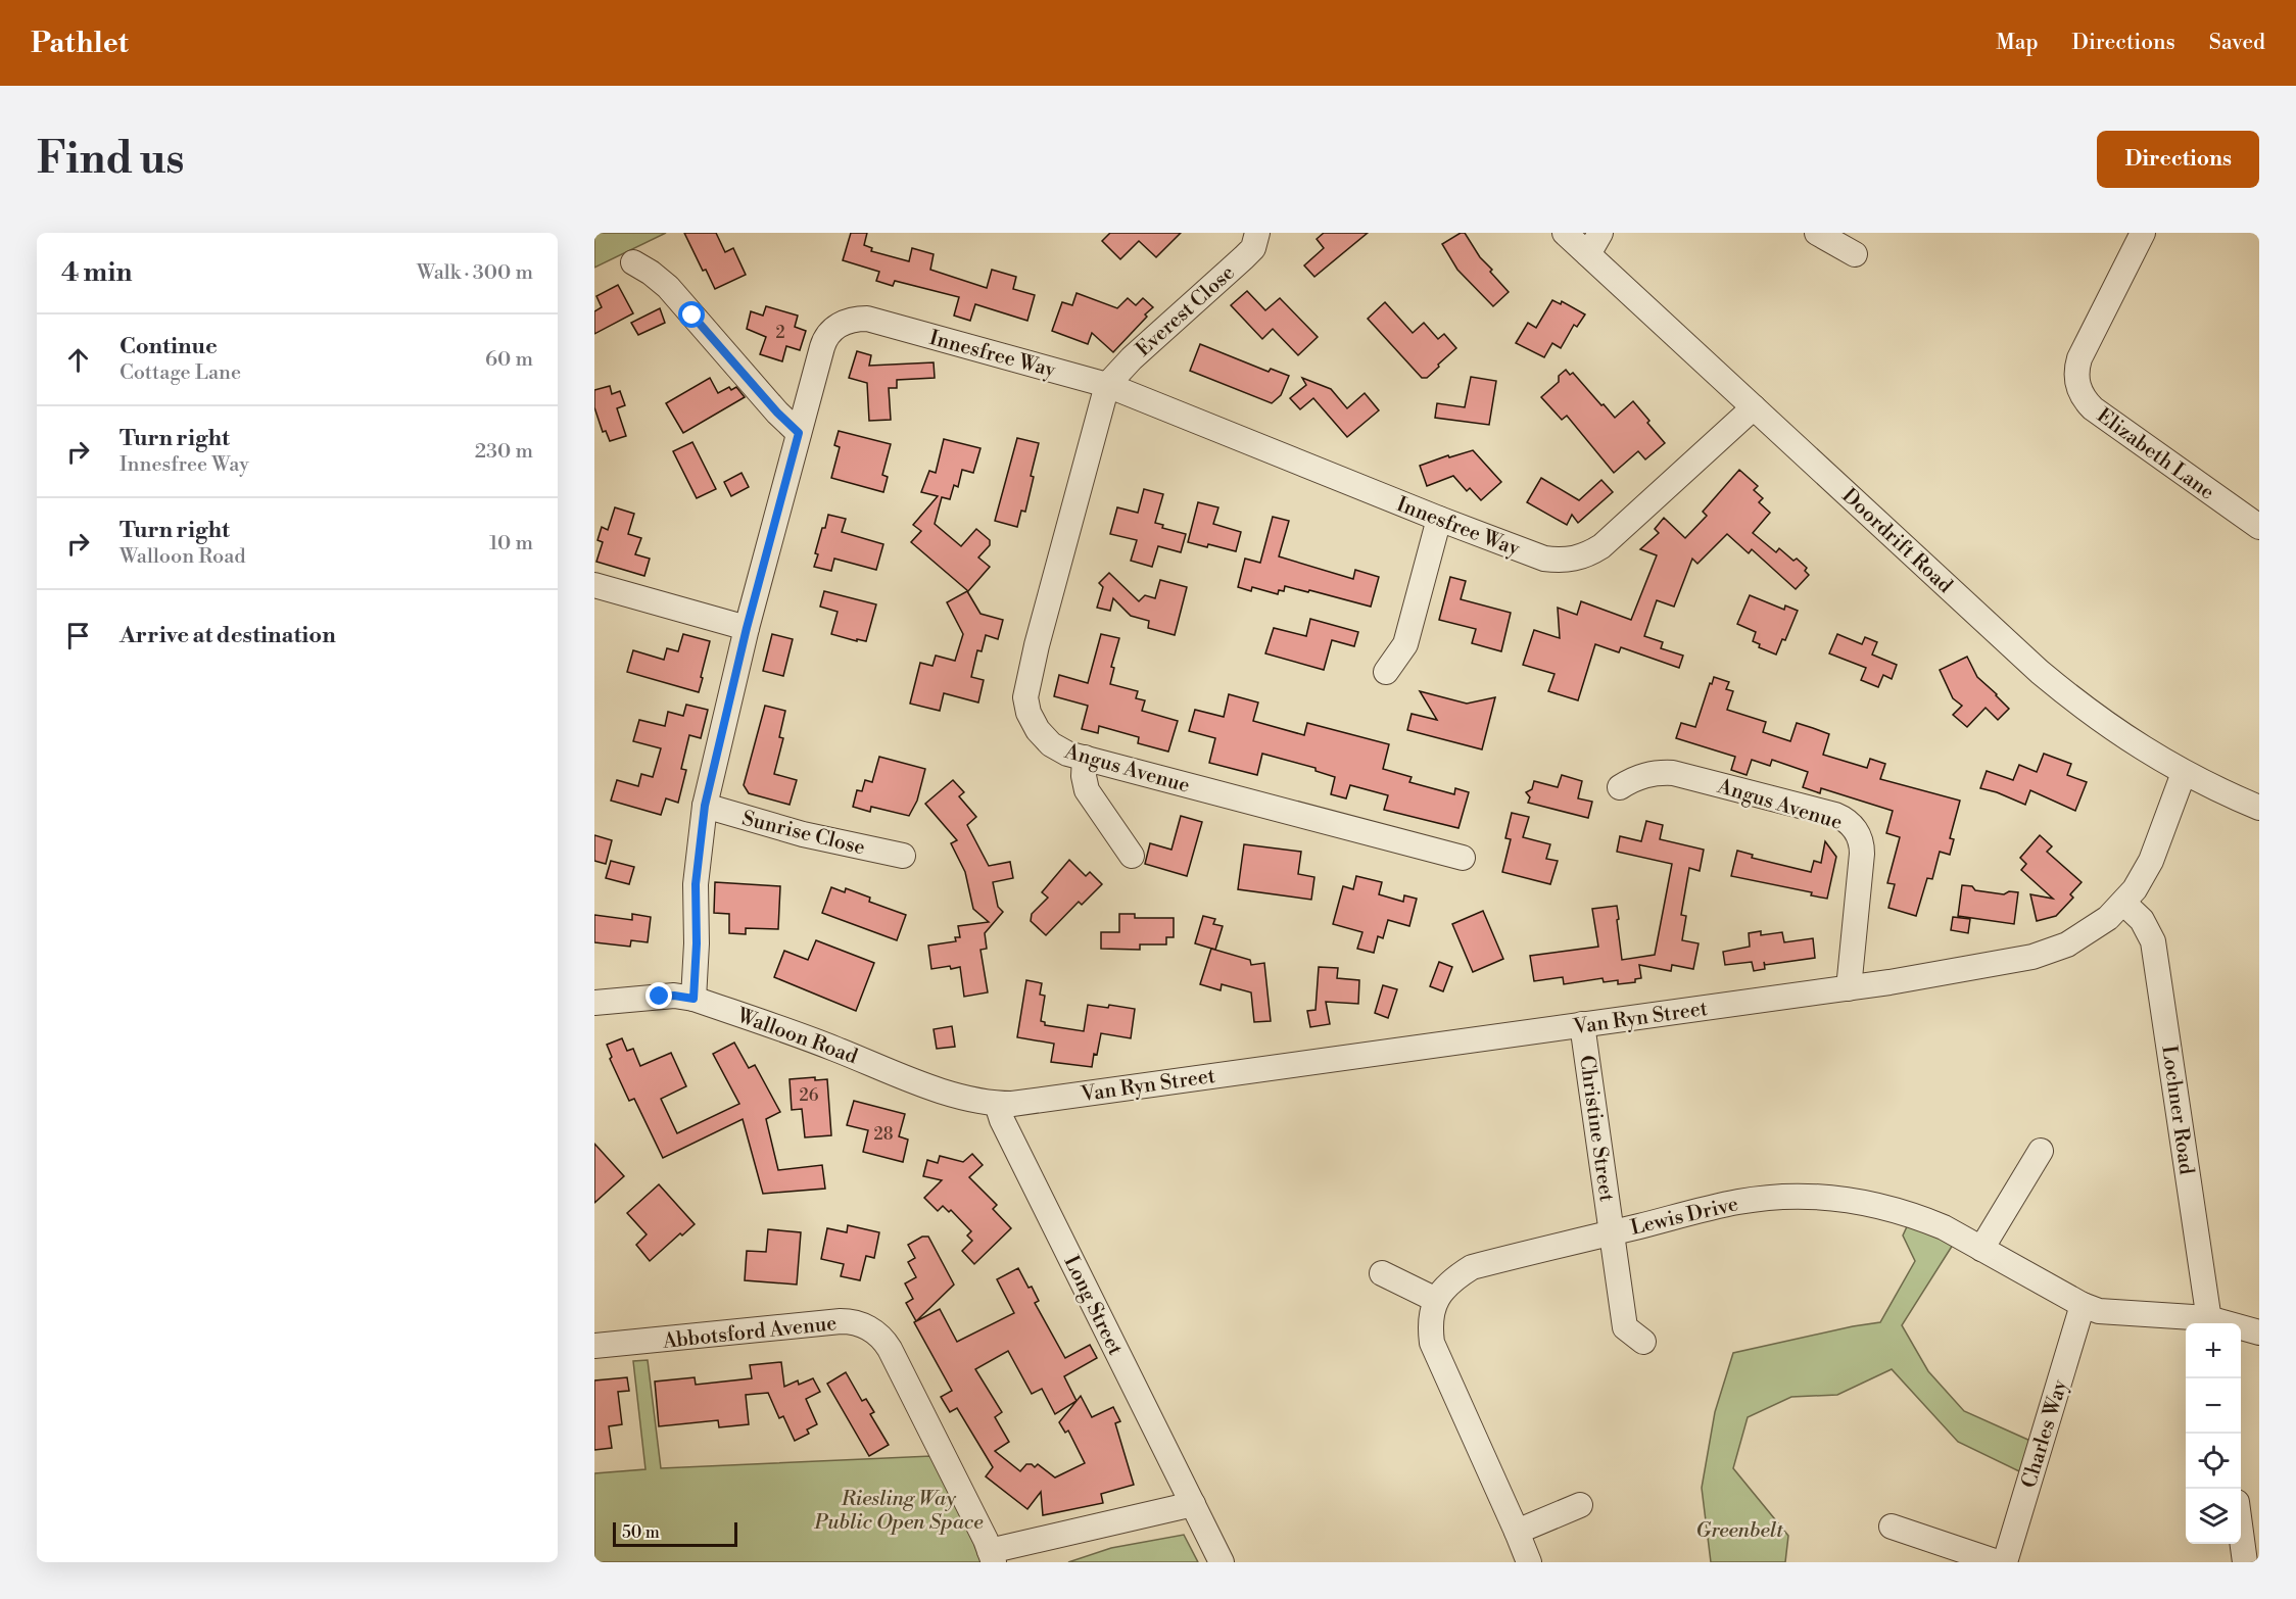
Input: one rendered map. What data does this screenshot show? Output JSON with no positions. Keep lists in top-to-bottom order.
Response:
{
  "streets": {
    "street": [
      "Everest Close",
      "Innesfree Way",
      "Elizabeth Lane",
      "Doordrift Road",
      "Angus Avenue",
      "Sunrise Close",
      "Van Ryn Street",
      "Walloon Road",
      "Lochner Road",
      "Christine Street",
      "Lewis Drive",
      "Long Street",
      "Abbotsford Avenue",
      "Charles Way"
    ]
  },
  "crossings": [
    ["Everest Close", "Innesfree Way"],
    ["Everest Close", "Angus Avenue"],
    ["Innesfree Way", "Doordrift Road"],
    ["Innesfree Way", "Angus Avenue"],
    ["Innesfree Way", "Sunrise Close"],
    ["Innesfree Way", "Walloon Road"],
    ["Doordrift Road", "Van Ryn Street"],
    ["Angus Avenue", "Van Ryn Street"],
    ["Van Ryn Street", "Walloon Road"],
    ["Van Ryn Street", "Lochner Road"],
    ["Van Ryn Street", "Christine Street"],
    ["Van Ryn Street", "Long Street"],
    ["Walloon Road", "Long Street"],
    ["Lochner Road", "Lewis Drive"],
    ["Christine Street", "Lewis Drive"],
    ["Lewis Drive", "Charles Way"]
  ],
  "parks": ["Riesling Way Public Open Space", "Greenbelt"],
  "house_numbers": ["2", "26", "28"],
  "scale_bar": "50 m",
  "page": {
    "header": "Pathlet",
    "nav": ["Map", "Directions", "Saved"],
    "buttons": "Directions",
    "title": "Find us",
    "heading": ["4 min", "Walk · 300 m"],
    "list": [
      ["Continue", "Cottage Lane", "60 m"],
      ["Turn right", "Innesfree Way", "230 m"],
      ["Turn right", "Walloon Road", "10 m"],
      "Arrive at destination"
    ],
    "map_buttons": ["+", "−"],
    "scale": "50 m"
  }
}
